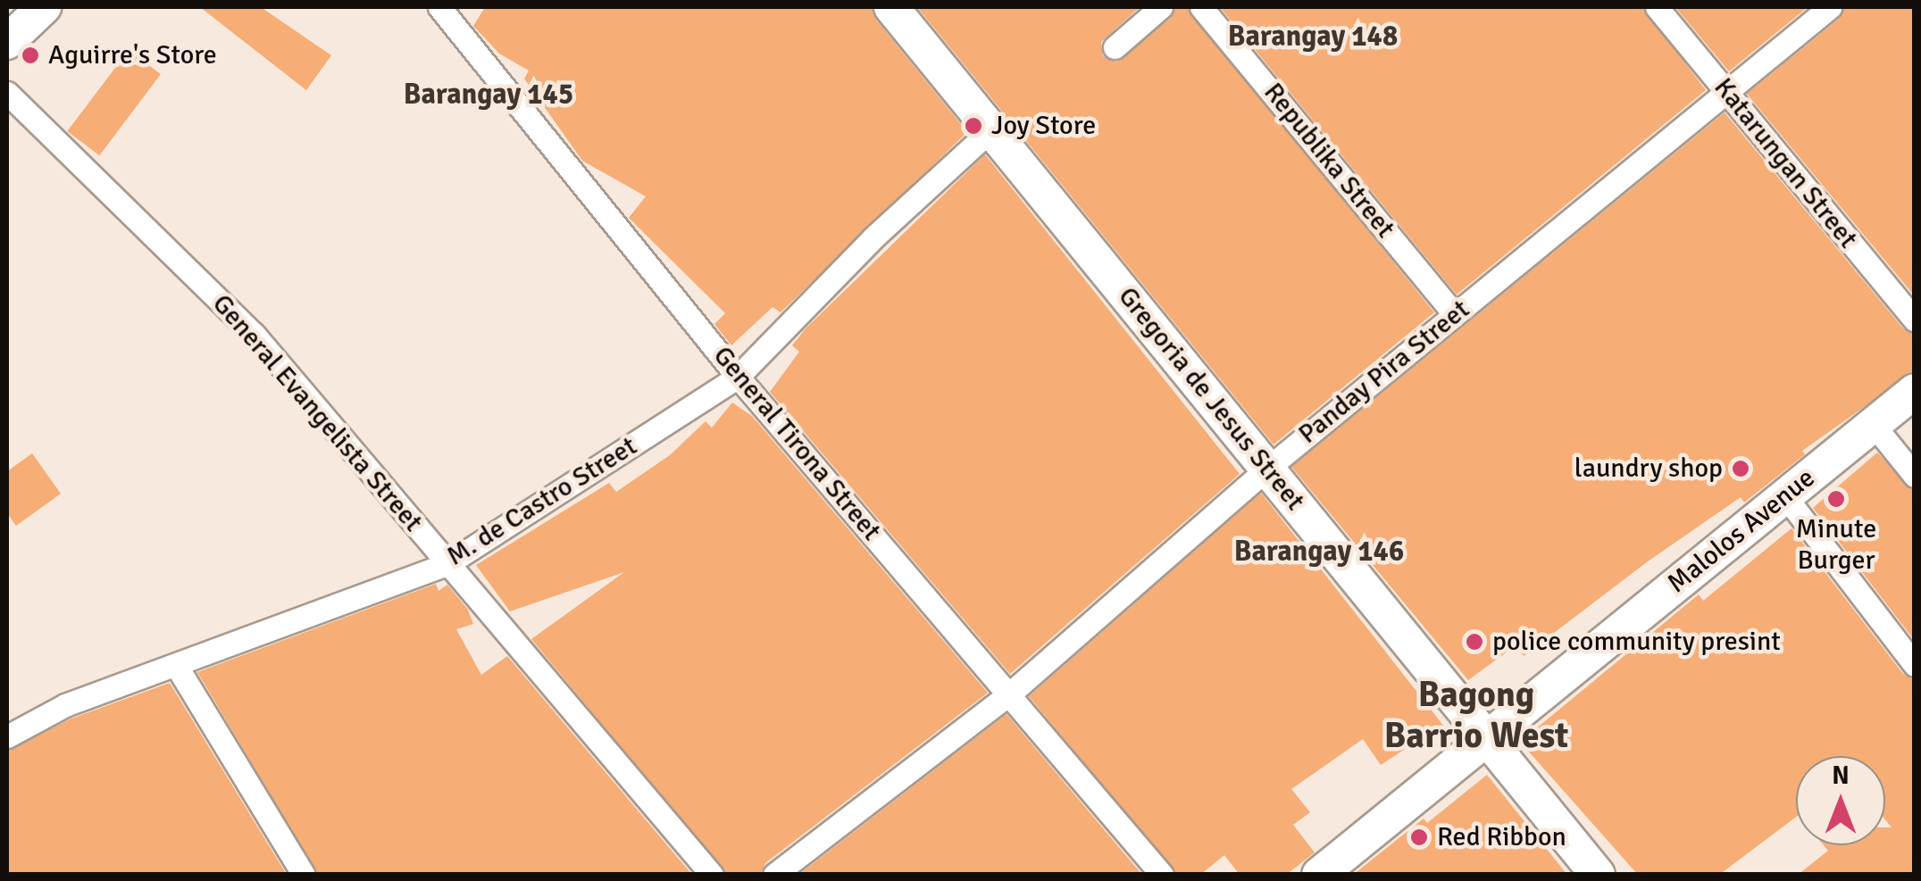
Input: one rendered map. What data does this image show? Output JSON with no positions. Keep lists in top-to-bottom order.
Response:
{
  "streets": {
    "street": [
      "Republika Street",
      "Katarungan Street",
      "Panday Pira Street",
      "Gregoria de Jesus Street",
      "General Evangelista Street",
      "General Tirona Street",
      "M. de Castro Street",
      "Malolos Avenue"
    ]
  },
  "crossings": [
    ["Republika Street", "Panday Pira Street"],
    ["Katarungan Street", "Panday Pira Street"],
    ["Panday Pira Street", "Gregoria de Jesus Street"],
    ["Panday Pira Street", "General Tirona Street"],
    ["Gregoria de Jesus Street", "M. de Castro Street"],
    ["Gregoria de Jesus Street", "Malolos Avenue"],
    ["General Evangelista Street", "M. de Castro Street"],
    ["General Tirona Street", "M. de Castro Street"]
  ],
  "districts": [
    "Barangay 148",
    "Barangay 145",
    "Barangay 146",
    "Bagong Barrio West"
  ],
  "places": [
    "Aguirre's Store",
    "Joy Store",
    "laundry shop",
    "Minute Burger",
    "police community presint",
    "Red Ribbon"
  ],
  "north": "top"
}
